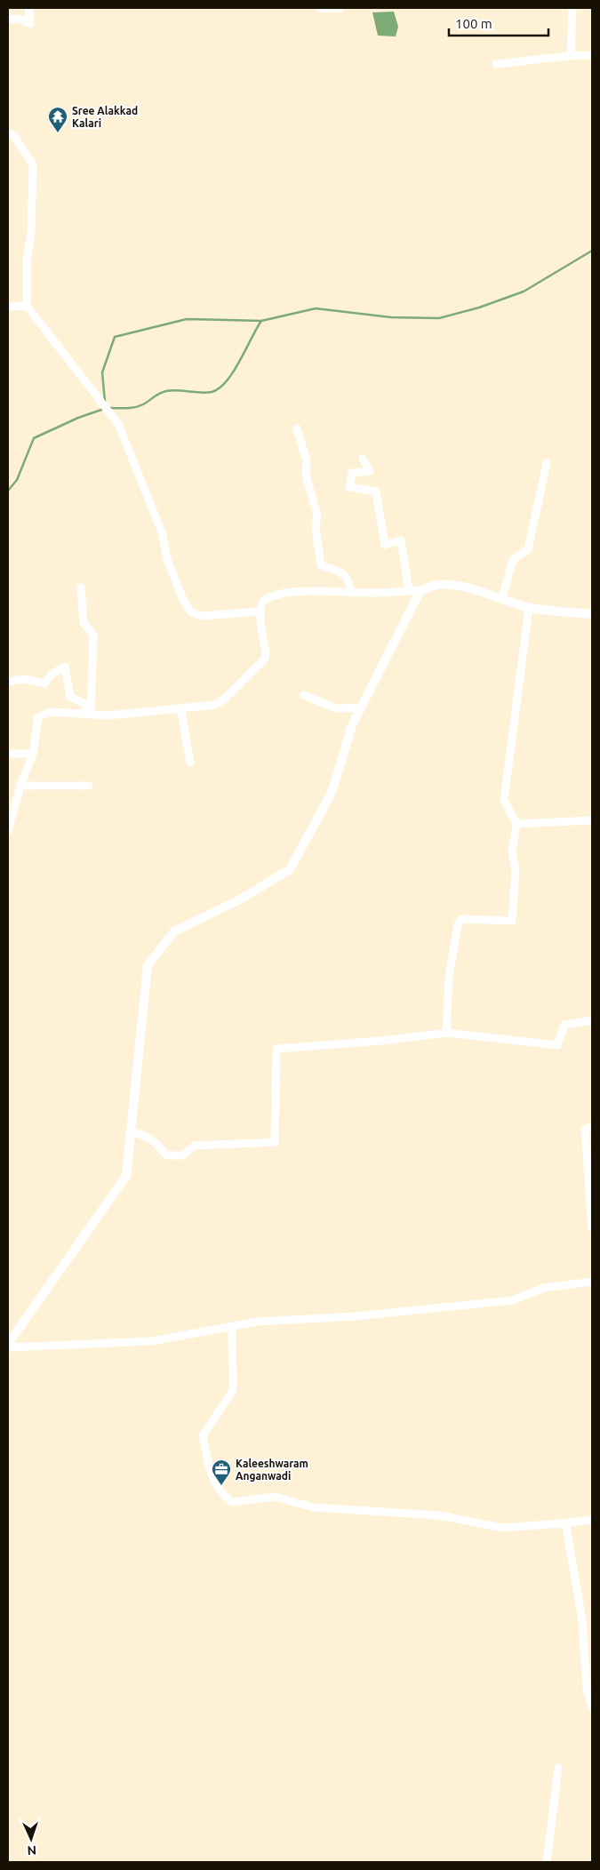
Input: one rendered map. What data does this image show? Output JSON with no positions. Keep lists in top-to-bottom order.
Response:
{
  "places": {
    "temple": ["Sree Alakkad Kalari"],
    "office": ["Kaleeshwaram Anganwadi"]
  },
  "scale_bar": "100 m",
  "north": "bottom"
}
